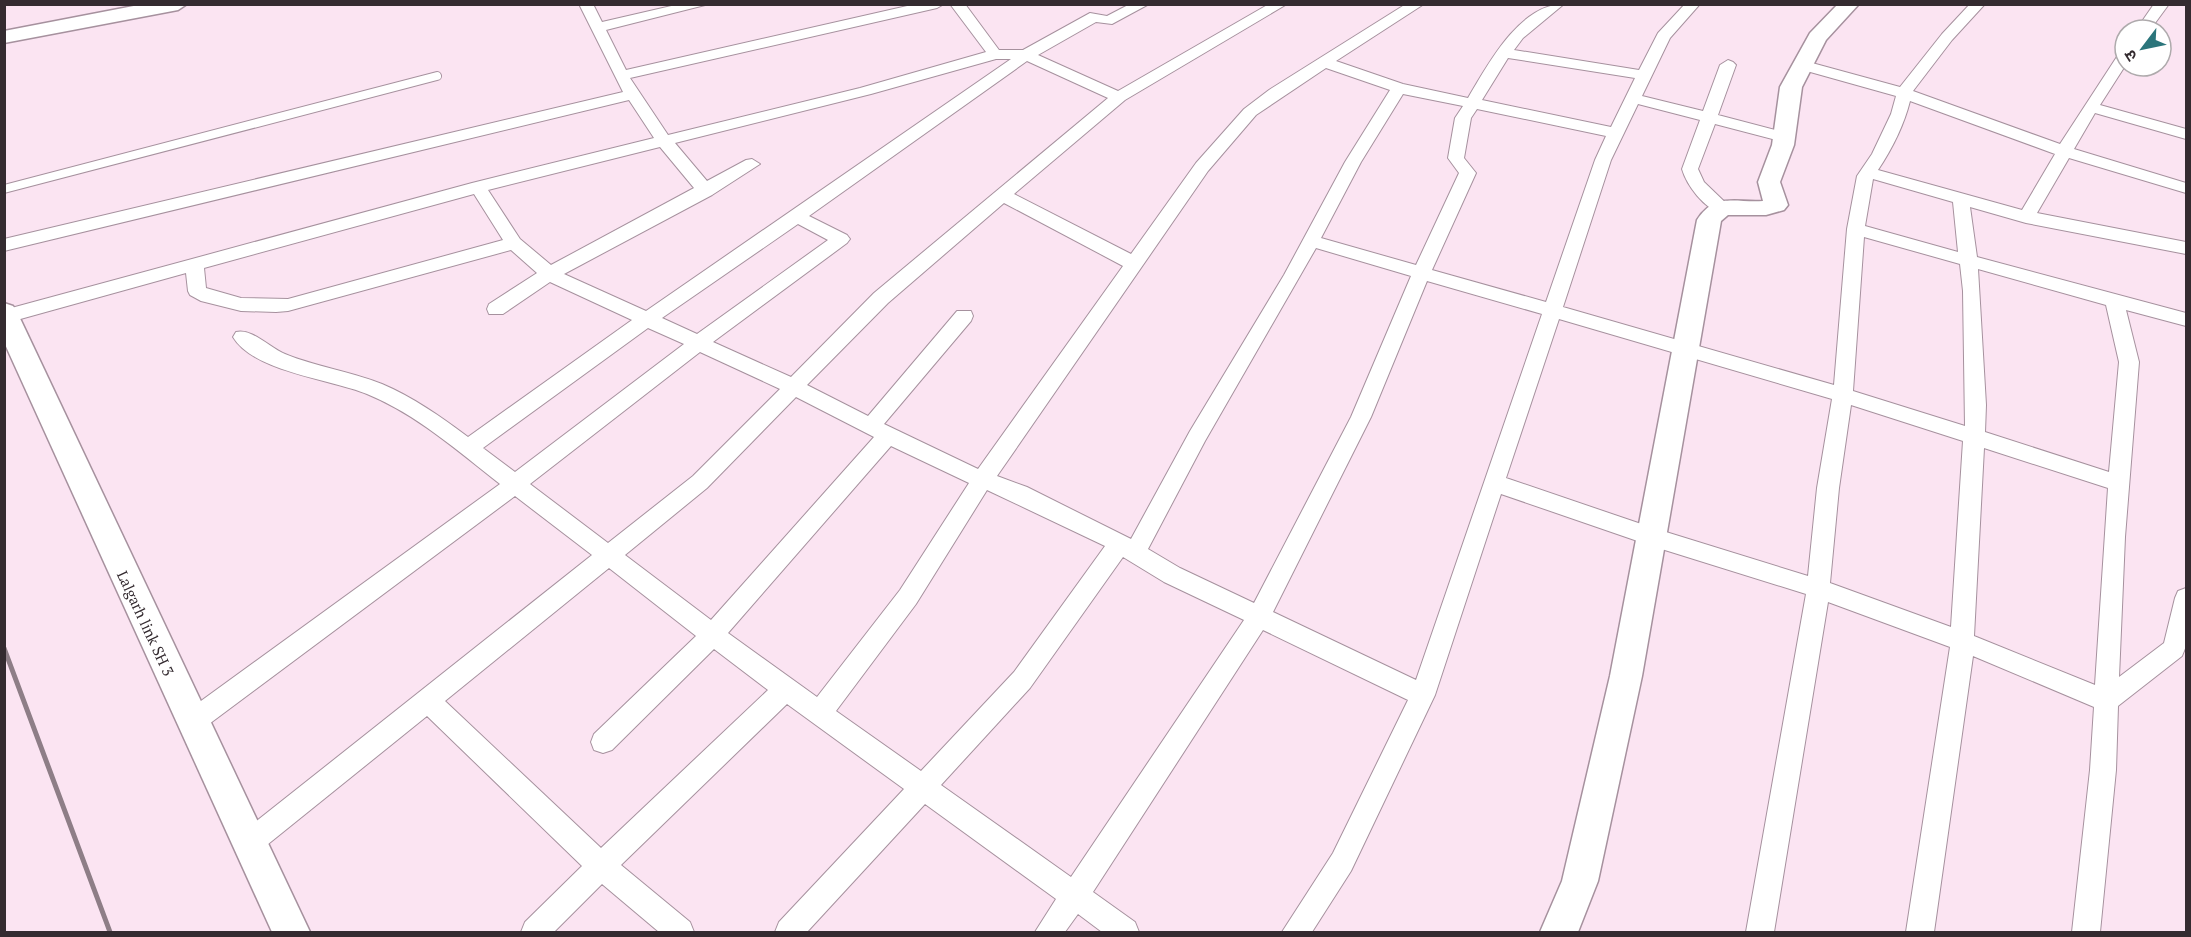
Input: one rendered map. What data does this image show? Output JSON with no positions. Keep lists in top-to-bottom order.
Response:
{
  "streets": {
    "street": ["Lalgarh link SH 3"]
  },
  "north": "bottom left"
}
